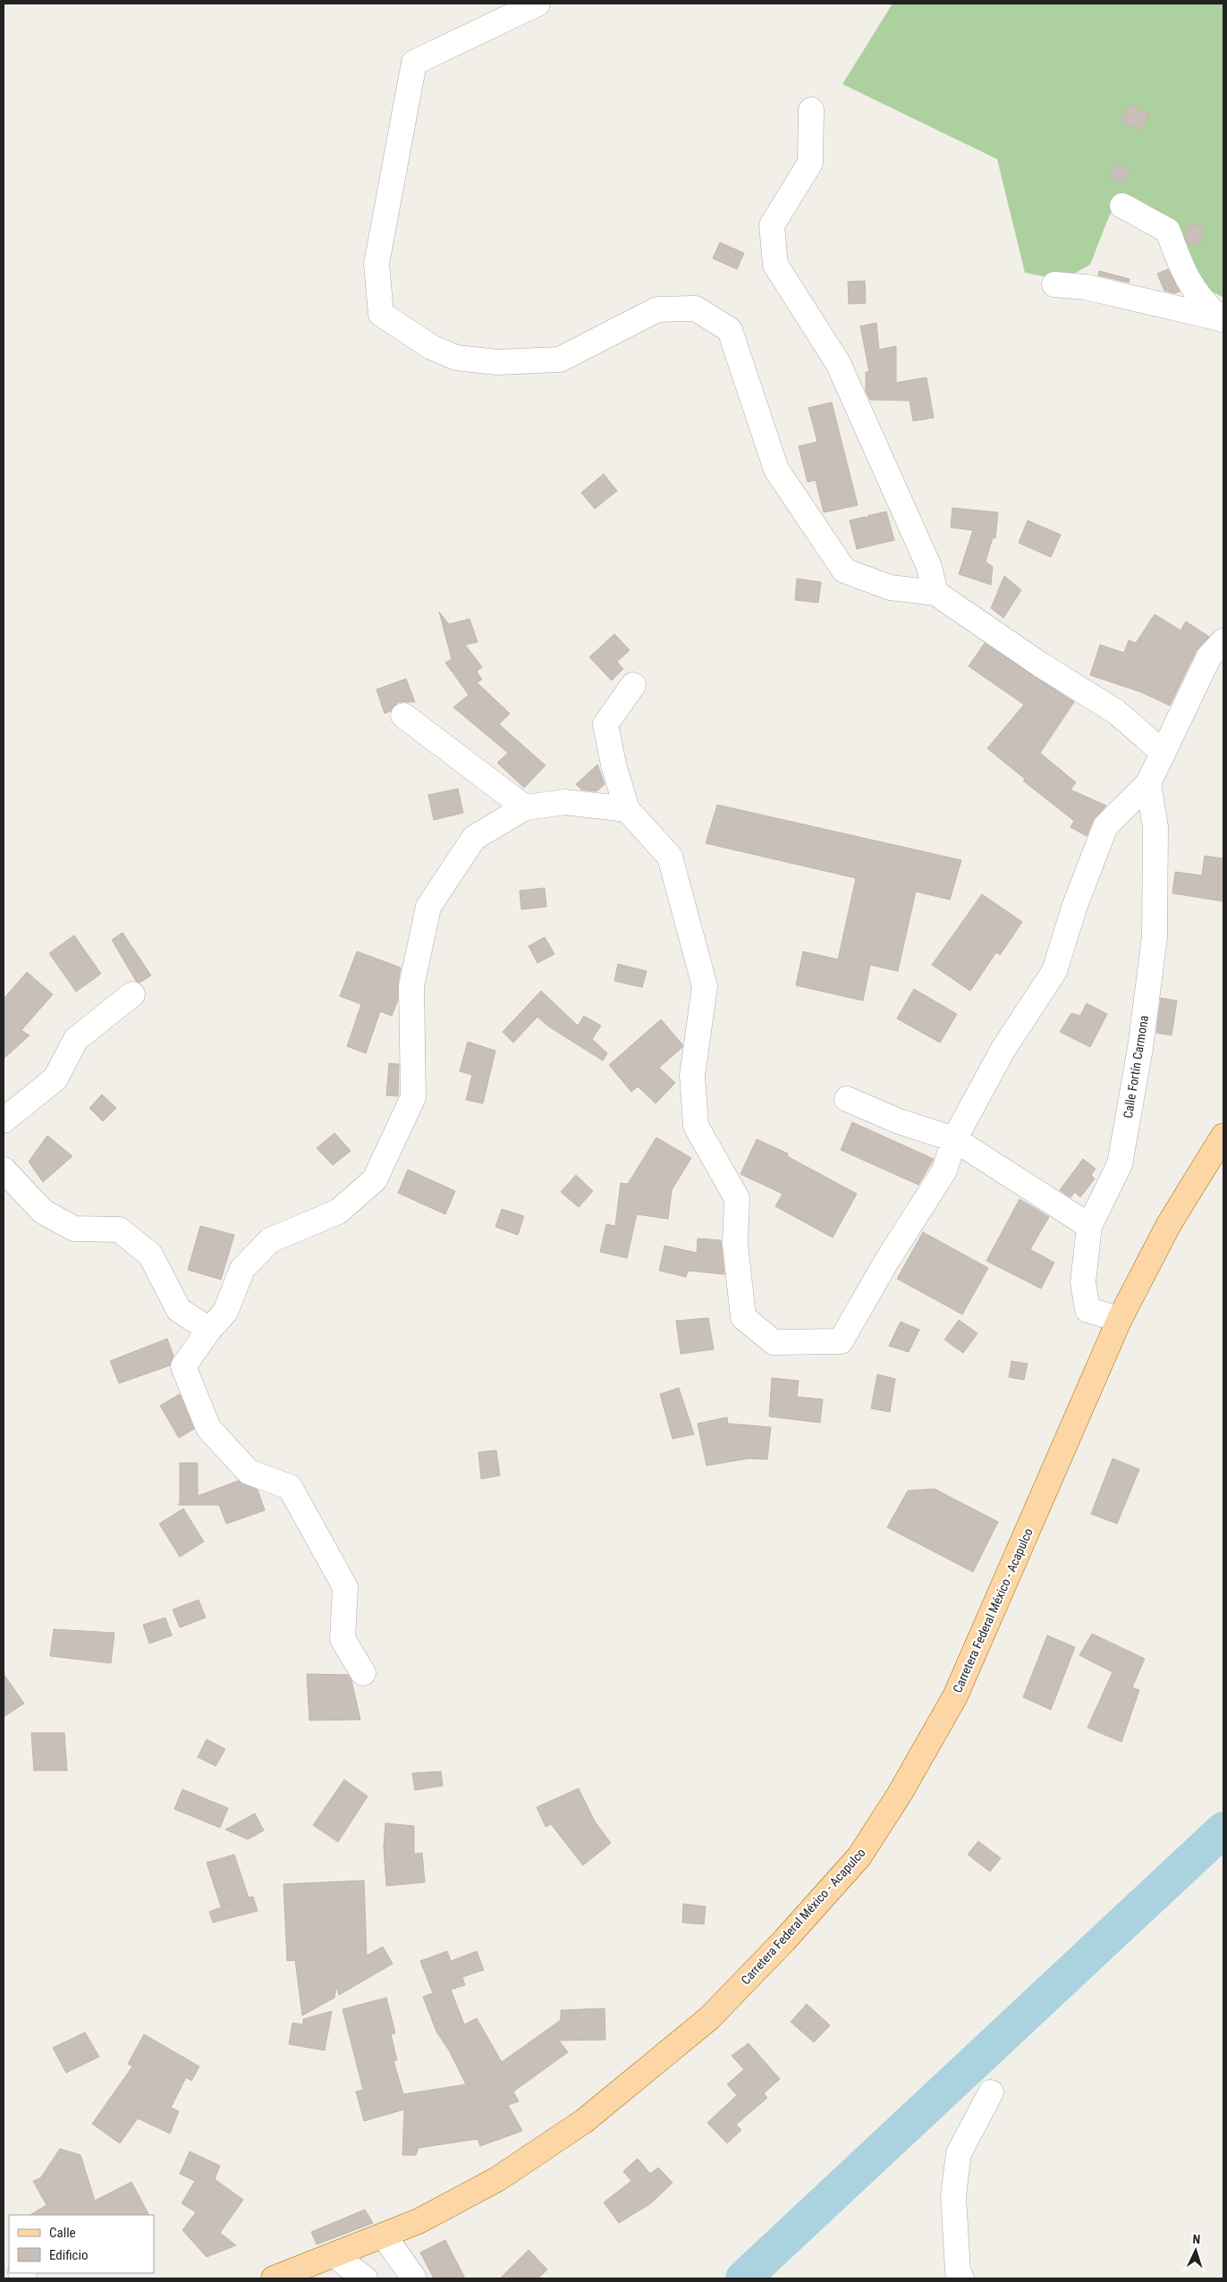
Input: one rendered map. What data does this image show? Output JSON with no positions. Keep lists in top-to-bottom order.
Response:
{
  "streets": {
    "main road": ["Carretera Federal México - Acapulco"],
    "street": ["Calle Fortín Carmona"]
  },
  "crossings": [
    ["Calle Fortín Carmona", "Carretera Federal México - Acapulco"]
  ],
  "legend": ["Calle", "Edificio"],
  "north": "top"
}
